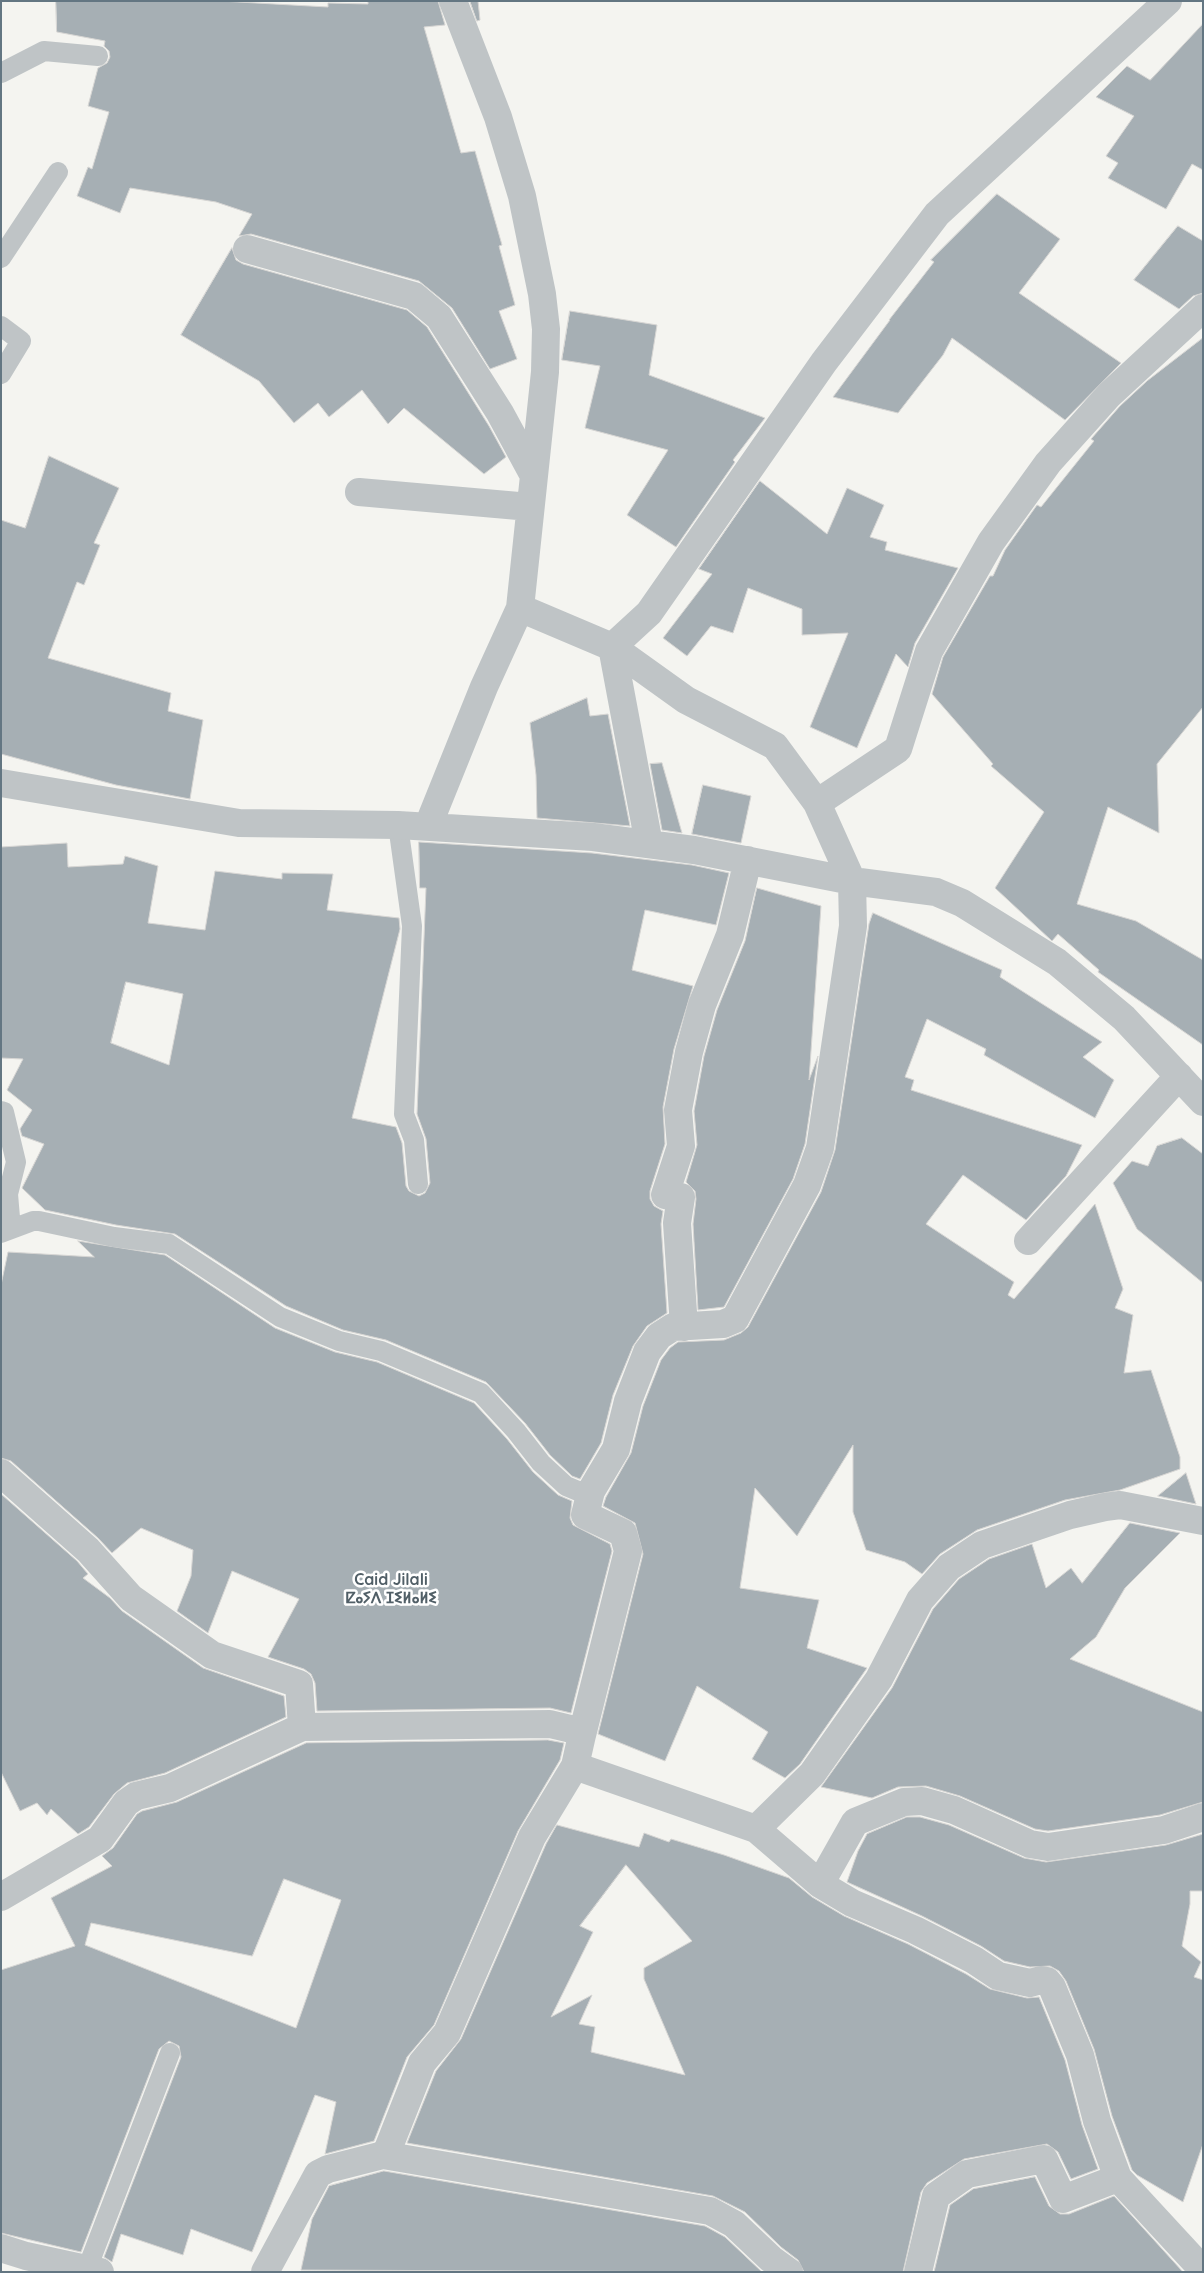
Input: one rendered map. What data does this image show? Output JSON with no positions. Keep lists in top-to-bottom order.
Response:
{
  "districts": ["Caid Jilali ⵇⴰⵢⴷ ⵊⵉⵍⴰⵍⵉ"]
}
